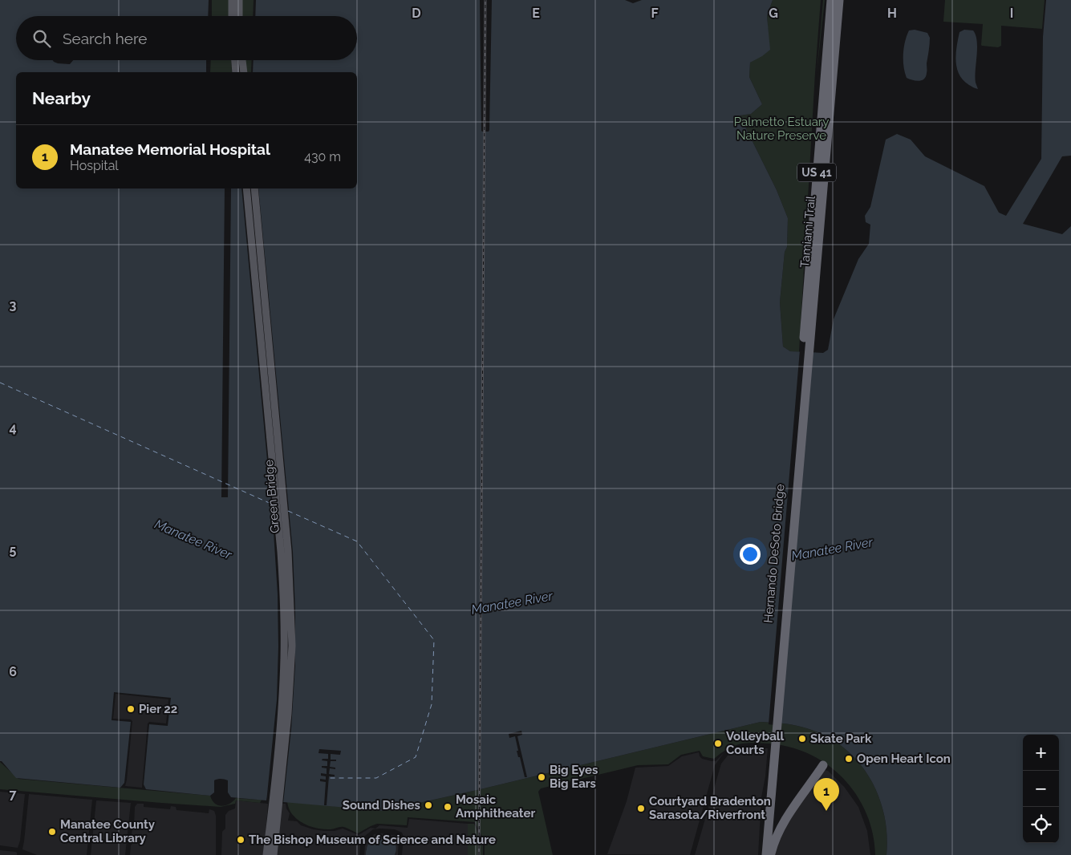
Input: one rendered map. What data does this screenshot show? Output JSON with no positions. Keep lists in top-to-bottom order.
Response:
{
  "streets": {
    "highway": ["US 41", "Tamiami Trail", "Hernando DeSoto Bridge"],
    "main road": ["Green Bridge"]
  },
  "crossings": [
    ["US 41", "Hernando DeSoto Bridge"],
    ["Tamiami Trail", "Hernando DeSoto Bridge"]
  ],
  "water": ["Manatee River"],
  "parks": ["Palmetto Estuary Nature Preserve"],
  "places": [
    "Pier 22",
    "Skate Park",
    "Volleyball Courts",
    "Open Heart Icon",
    "Big Eyes Big Ears",
    "Sound Dishes",
    "Mosaic Amphitheater",
    "Courtyard Bradenton Sarasota/Riverfront",
    "Manatee County Central Library",
    "The Bishop Museum of Science and Nature"
  ],
  "page": {
    "search": "Search here",
    "heading": "Nearby",
    "list": [
      {
        "mark": "1",
        "name": "Manatee Memorial Hospital",
        "note": "Hospital",
        "value": "430 m"
      }
    ],
    "map_buttons": ["+", "−"],
    "pins": "1"
  },
  "grid": {
    "columns": [
      "D",
      "E",
      "F",
      "G",
      "H",
      "I"
    ],
    "rows": [
      "3",
      "4",
      "5",
      "6",
      "7"
    ]
  }
}
